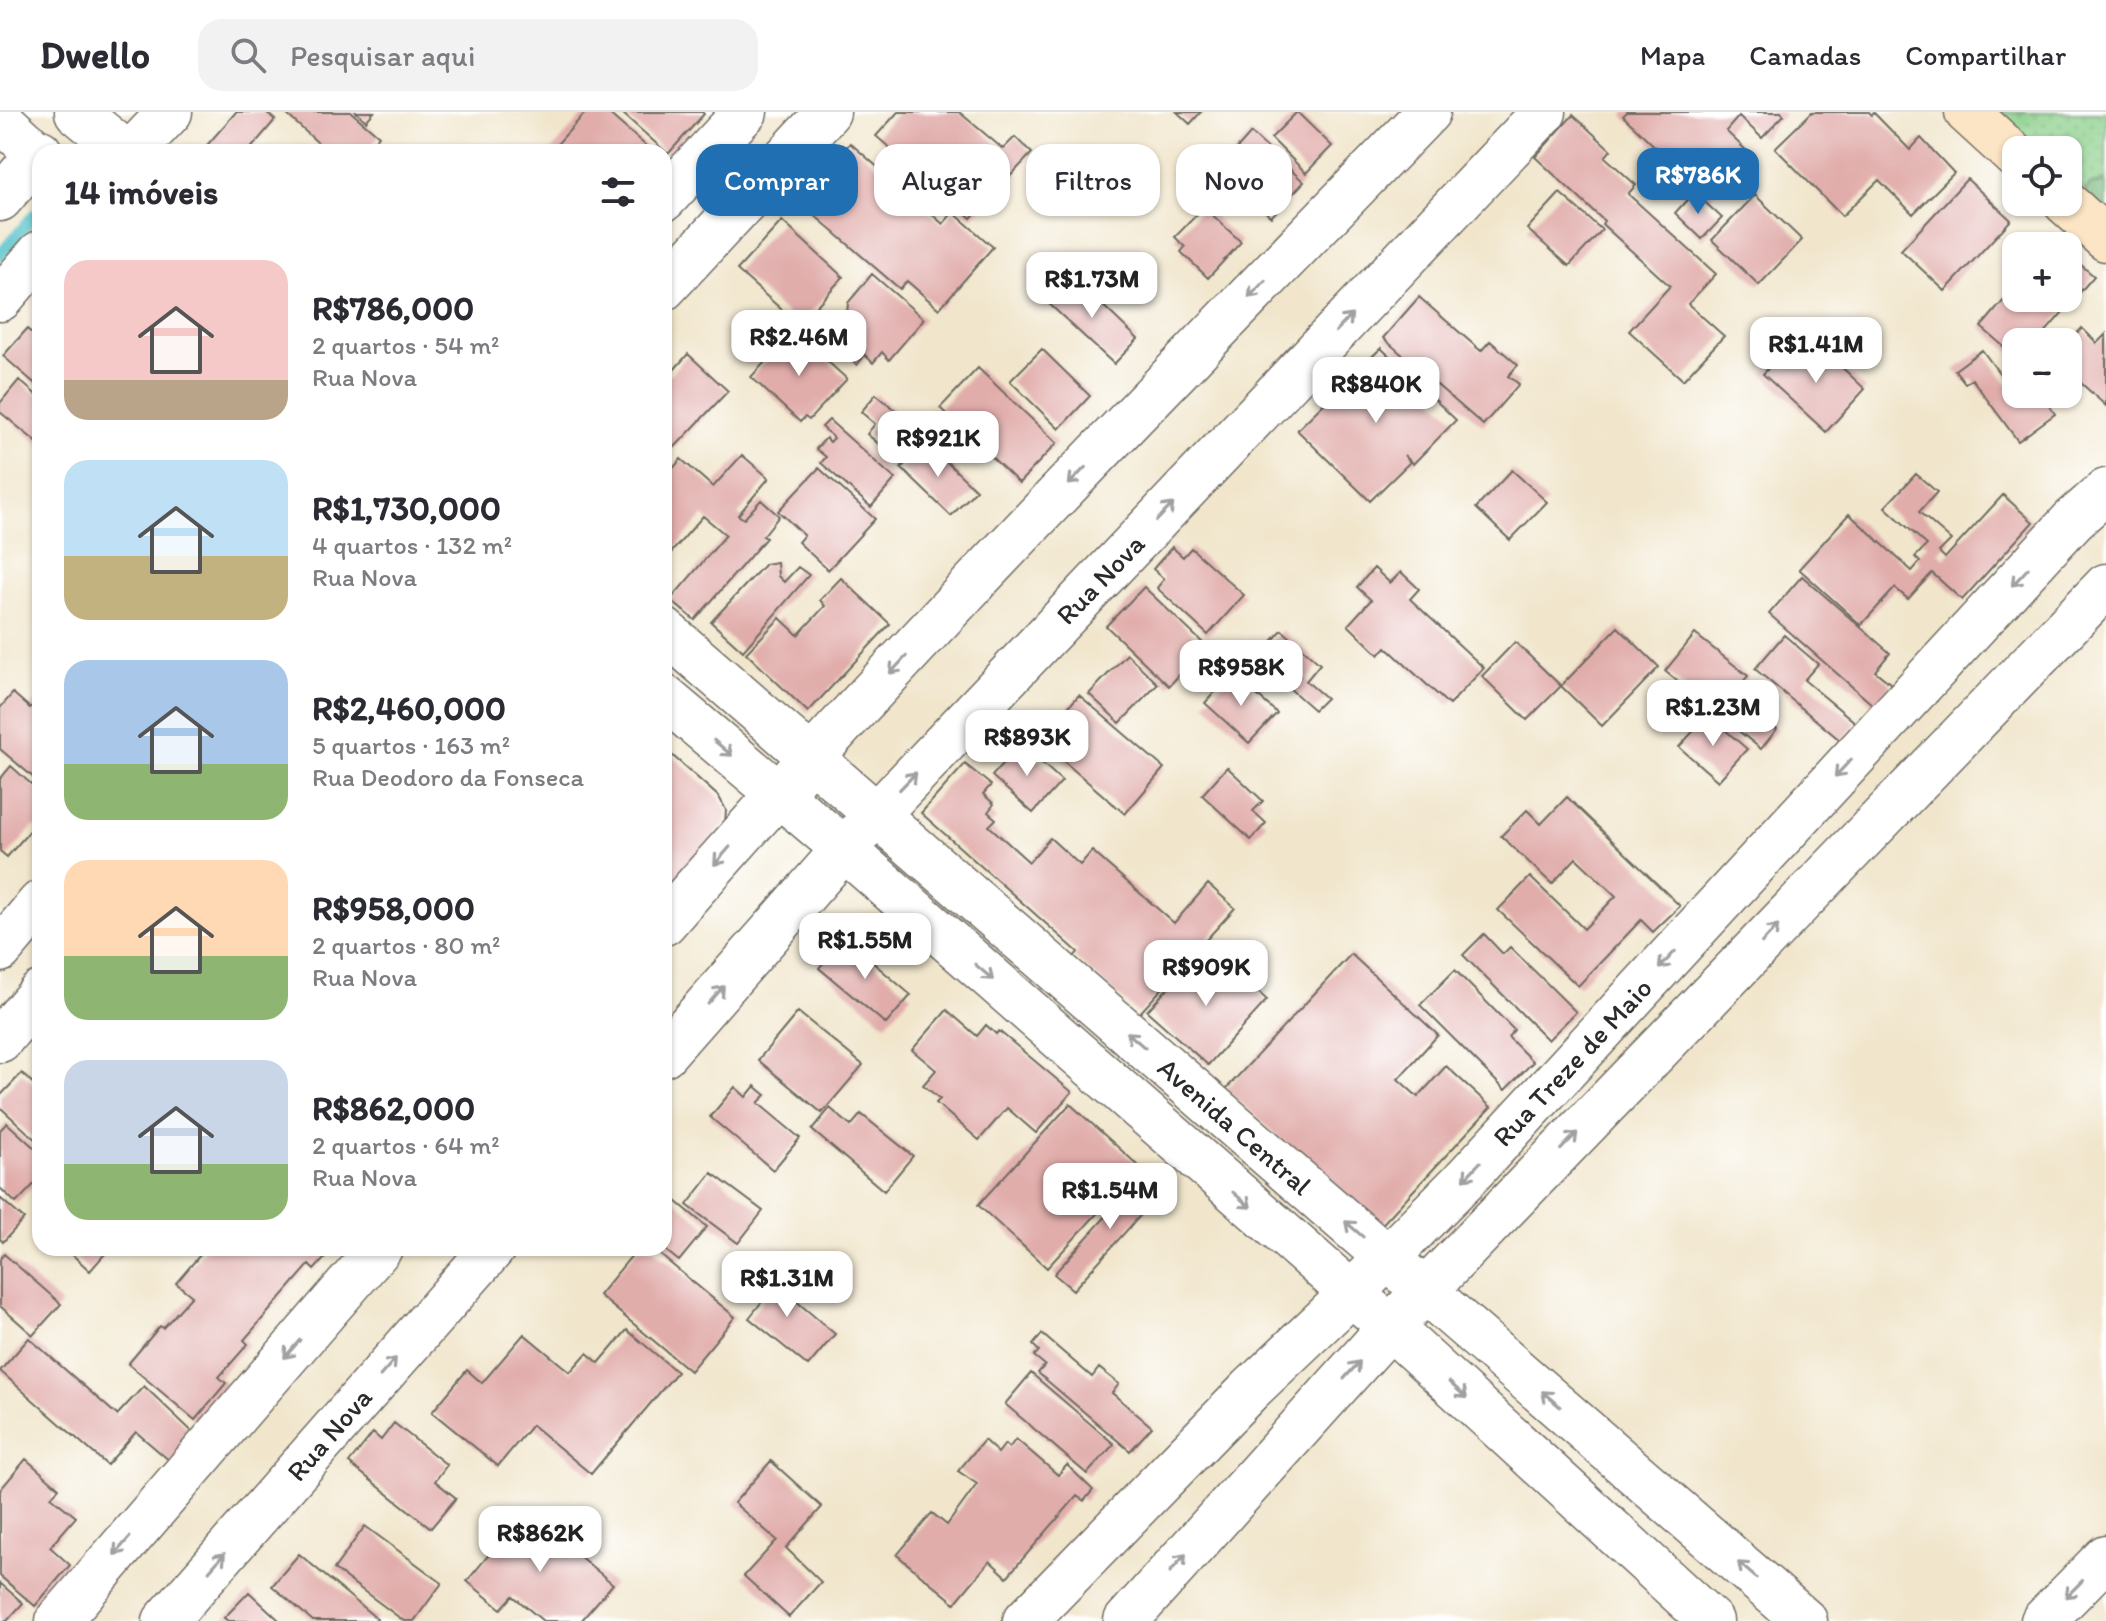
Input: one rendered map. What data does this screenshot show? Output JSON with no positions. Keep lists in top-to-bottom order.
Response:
{
  "streets": {
    "street": ["Rua Nova", "Rua Treze de Maio", "Avenida Central"]
  },
  "crossings": [
    ["Rua Nova", "Avenida Central"],
    ["Rua Treze de Maio", "Avenida Central"]
  ],
  "page": {
    "header": "Dwello",
    "search": "Pesquisar aqui",
    "nav": ["Mapa", "Camadas", "Compartilhar"],
    "map_buttons": ["+", "−"],
    "chip": [
      "Comprar",
      "Alugar",
      "Filtros",
      "Novo"
    ],
    "heading": "14 imóveis",
    "price": [
      "R$786K",
      "R$1.73M",
      "R$2.46M",
      "R$1.41M",
      "R$840K",
      "R$921K",
      "R$958K",
      "R$1.23M",
      "R$893K",
      "R$1.55M",
      "R$909K",
      "R$1.54M",
      "R$1.31M",
      "R$862K"
    ],
    "list": [
      {
        "name": "R$786,000",
        "note": "2 quartos · 54 m² · Rua Nova"
      },
      {
        "name": "R$1,730,000",
        "note": "4 quartos · 132 m² · Rua Nova"
      },
      {
        "name": "R$2,460,000",
        "note": "5 quartos · 163 m² · Rua Deodoro da Fonseca"
      },
      {
        "name": "R$958,000",
        "note": "2 quartos · 80 m² · Rua Nova"
      },
      {
        "name": "R$862,000",
        "note": "2 quartos · 64 m² · Rua Nova"
      }
    ]
  }
}
